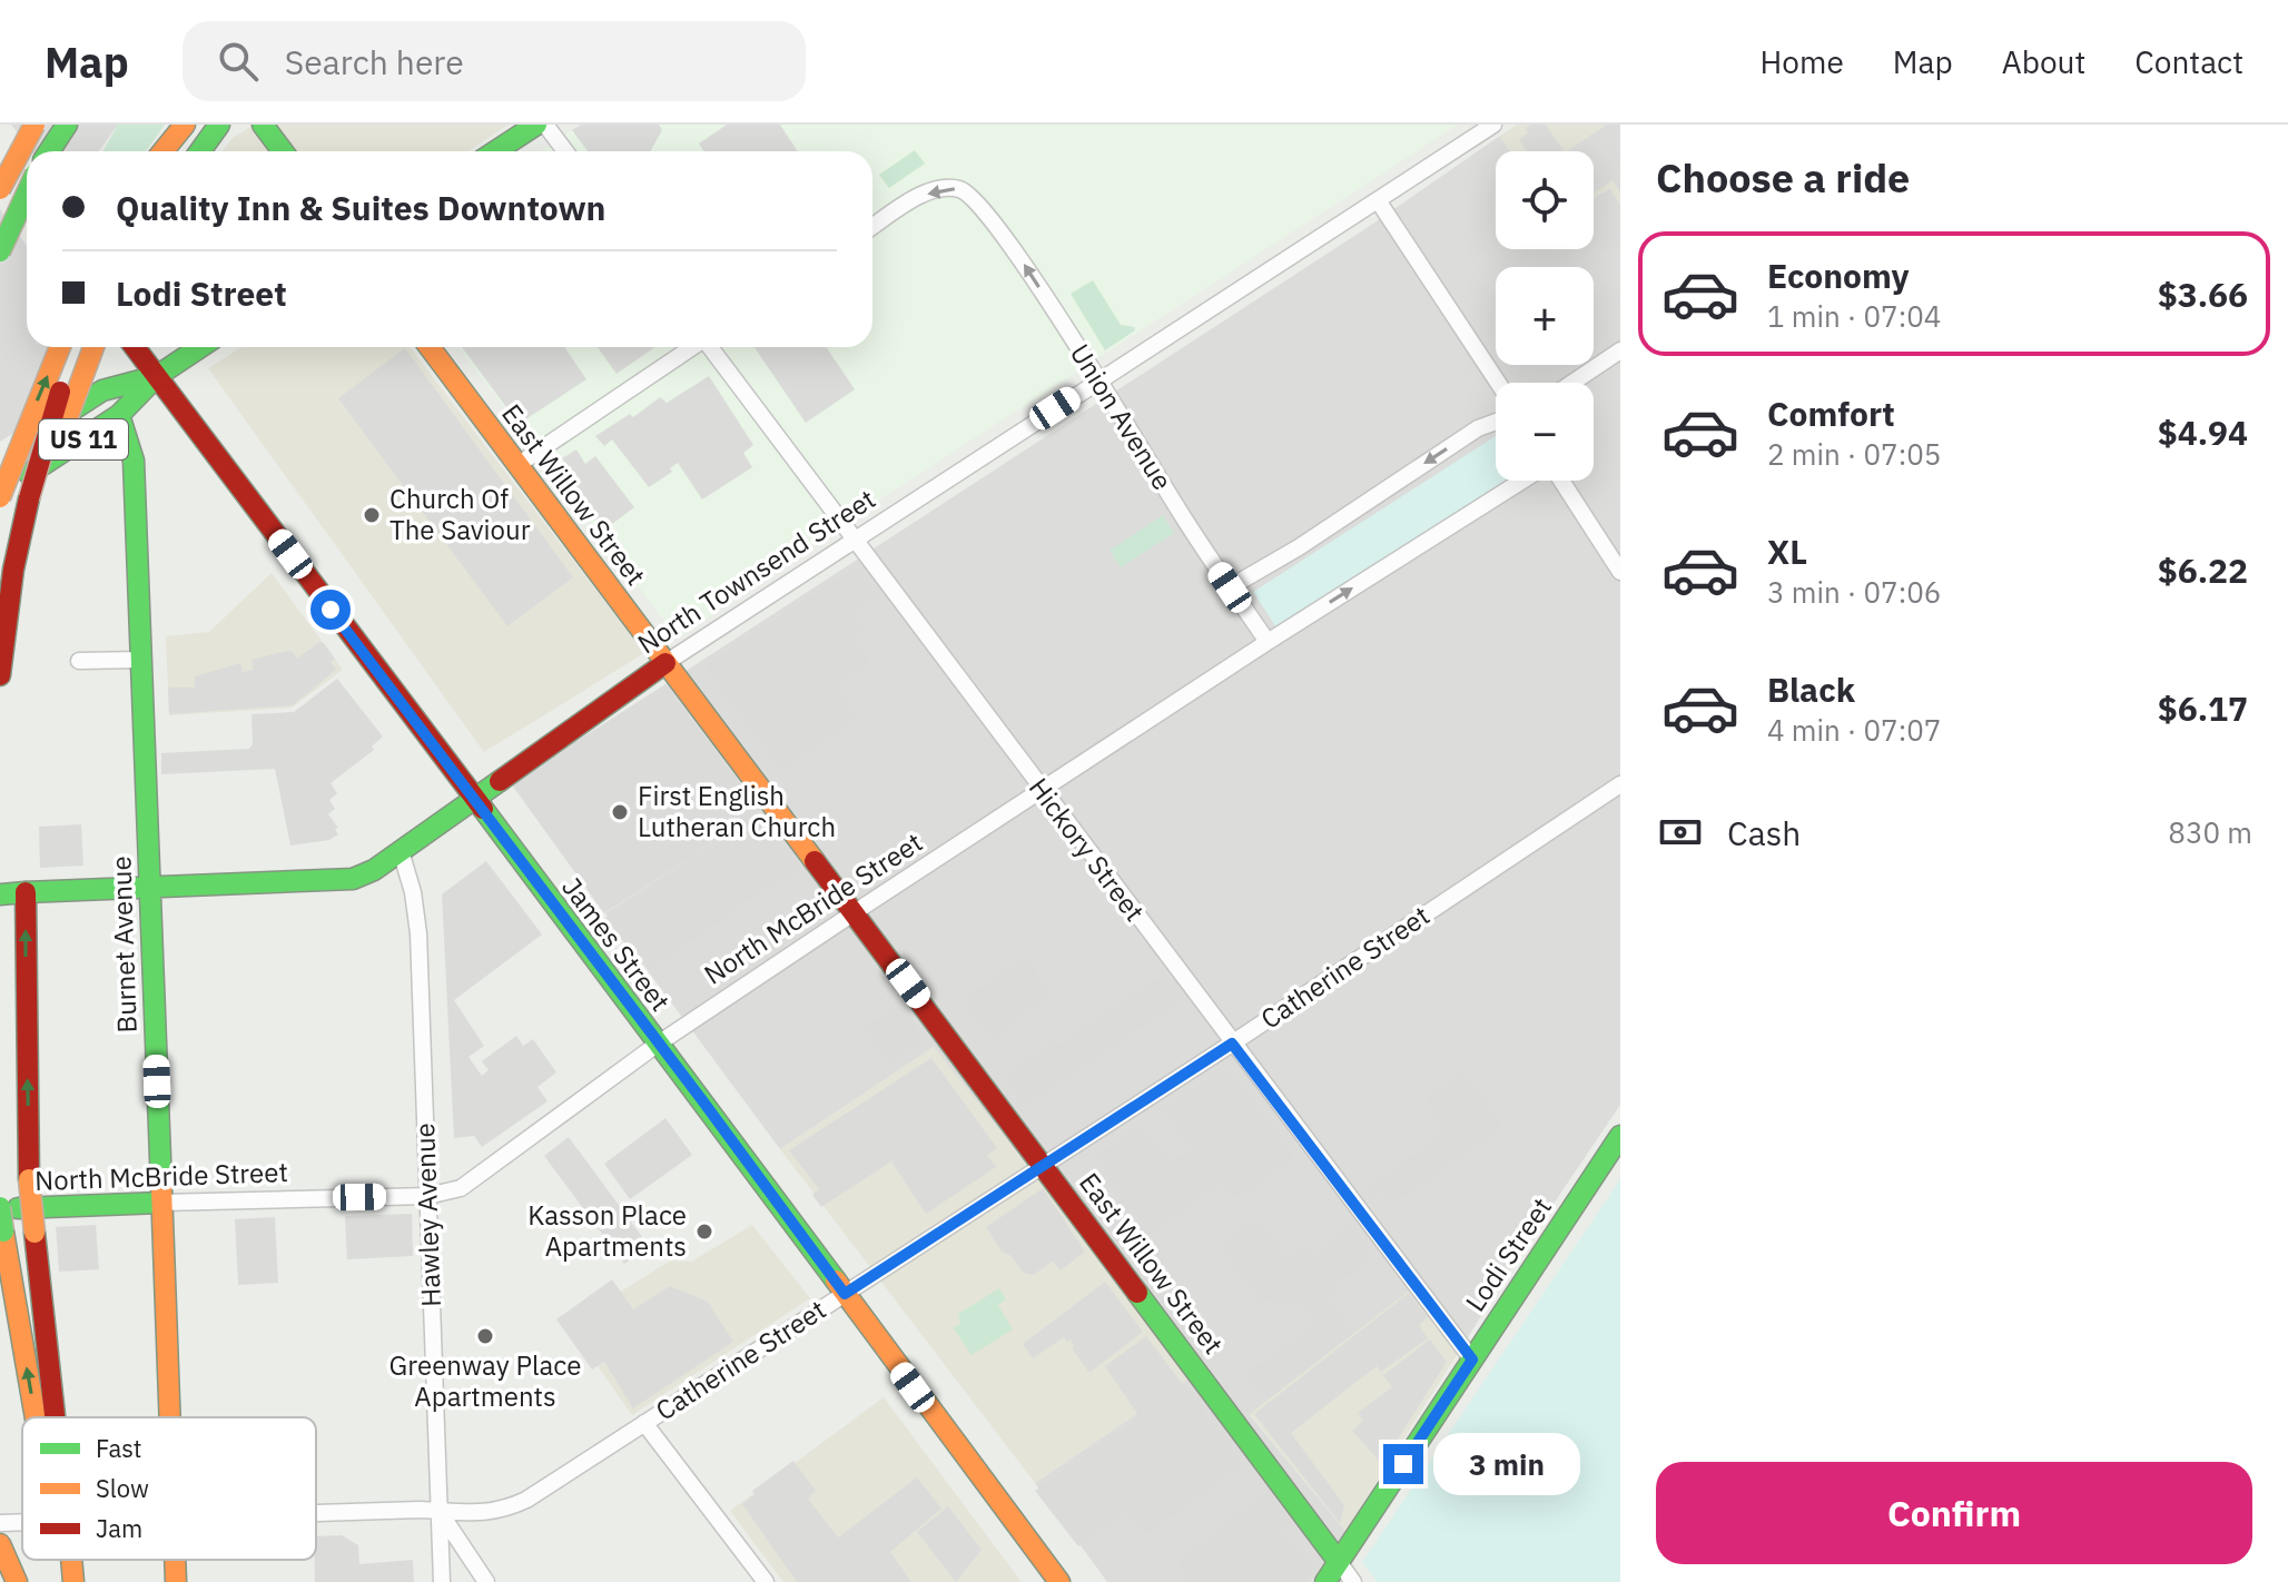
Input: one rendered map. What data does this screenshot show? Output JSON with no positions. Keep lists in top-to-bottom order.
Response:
{
  "streets": {
    "main road": [
      "US 11",
      "East Willow Street",
      "North Townsend Street",
      "North McBride Street",
      "Burnet Avenue",
      "James Street",
      "Lodi Street"
    ],
    "street": [
      "Union Avenue",
      "Hickory Street",
      "Catherine Street",
      "Hawley Avenue"
    ]
  },
  "crossings": [
    ["Union Avenue", "North Townsend Street"],
    ["Union Avenue", "North McBride Street"],
    ["US 11", "Burnet Avenue"],
    ["US 11", "James Street"],
    ["East Willow Street", "North Townsend Street"],
    ["East Willow Street", "North McBride Street"],
    ["East Willow Street", "Catherine Street"],
    ["East Willow Street", "Lodi Street"],
    ["North Townsend Street", "Hickory Street"],
    ["North Townsend Street", "Burnet Avenue"],
    ["North Townsend Street", "James Street"],
    ["North Townsend Street", "Hawley Avenue"],
    ["Hickory Street", "North McBride Street"],
    ["Hickory Street", "Catherine Street"],
    ["Hickory Street", "Lodi Street"],
    ["North McBride Street", "Burnet Avenue"],
    ["North McBride Street", "James Street"],
    ["North McBride Street", "Hawley Avenue"],
    ["James Street", "Catherine Street"],
    ["Catherine Street", "Hawley Avenue"]
  ],
  "one_way": ["Union Avenue"],
  "places": [
    "Church Of The Saviour",
    "First English Lutheran Church",
    "Kasson Place Apartments",
    "Greenway Place Apartments"
  ],
  "legend": ["Fast", "Slow", "Jam"],
  "page": {
    "header": "Map",
    "search": "Search here",
    "nav": [
      "Home",
      "Map",
      "About",
      "Contact"
    ],
    "heading": "Choose a ride",
    "map_buttons": ["+", "−"],
    "banner": ["Quality Inn & Suites Downtown", "Lodi Street"],
    "list": [
      {
        "name": "Economy",
        "note": "1 min · 07:04",
        "value": "$3.66"
      },
      {
        "name": "Comfort",
        "note": "2 min · 07:05",
        "value": "$4.94"
      },
      {
        "name": "XL",
        "note": "3 min · 07:06",
        "value": "$6.22"
      },
      {
        "name": "Black",
        "note": "4 min · 07:07",
        "value": "$6.17"
      }
    ],
    "pay": ["Cash", "830 m"],
    "bubble": "3 min",
    "buttons": "Confirm"
  }
}
